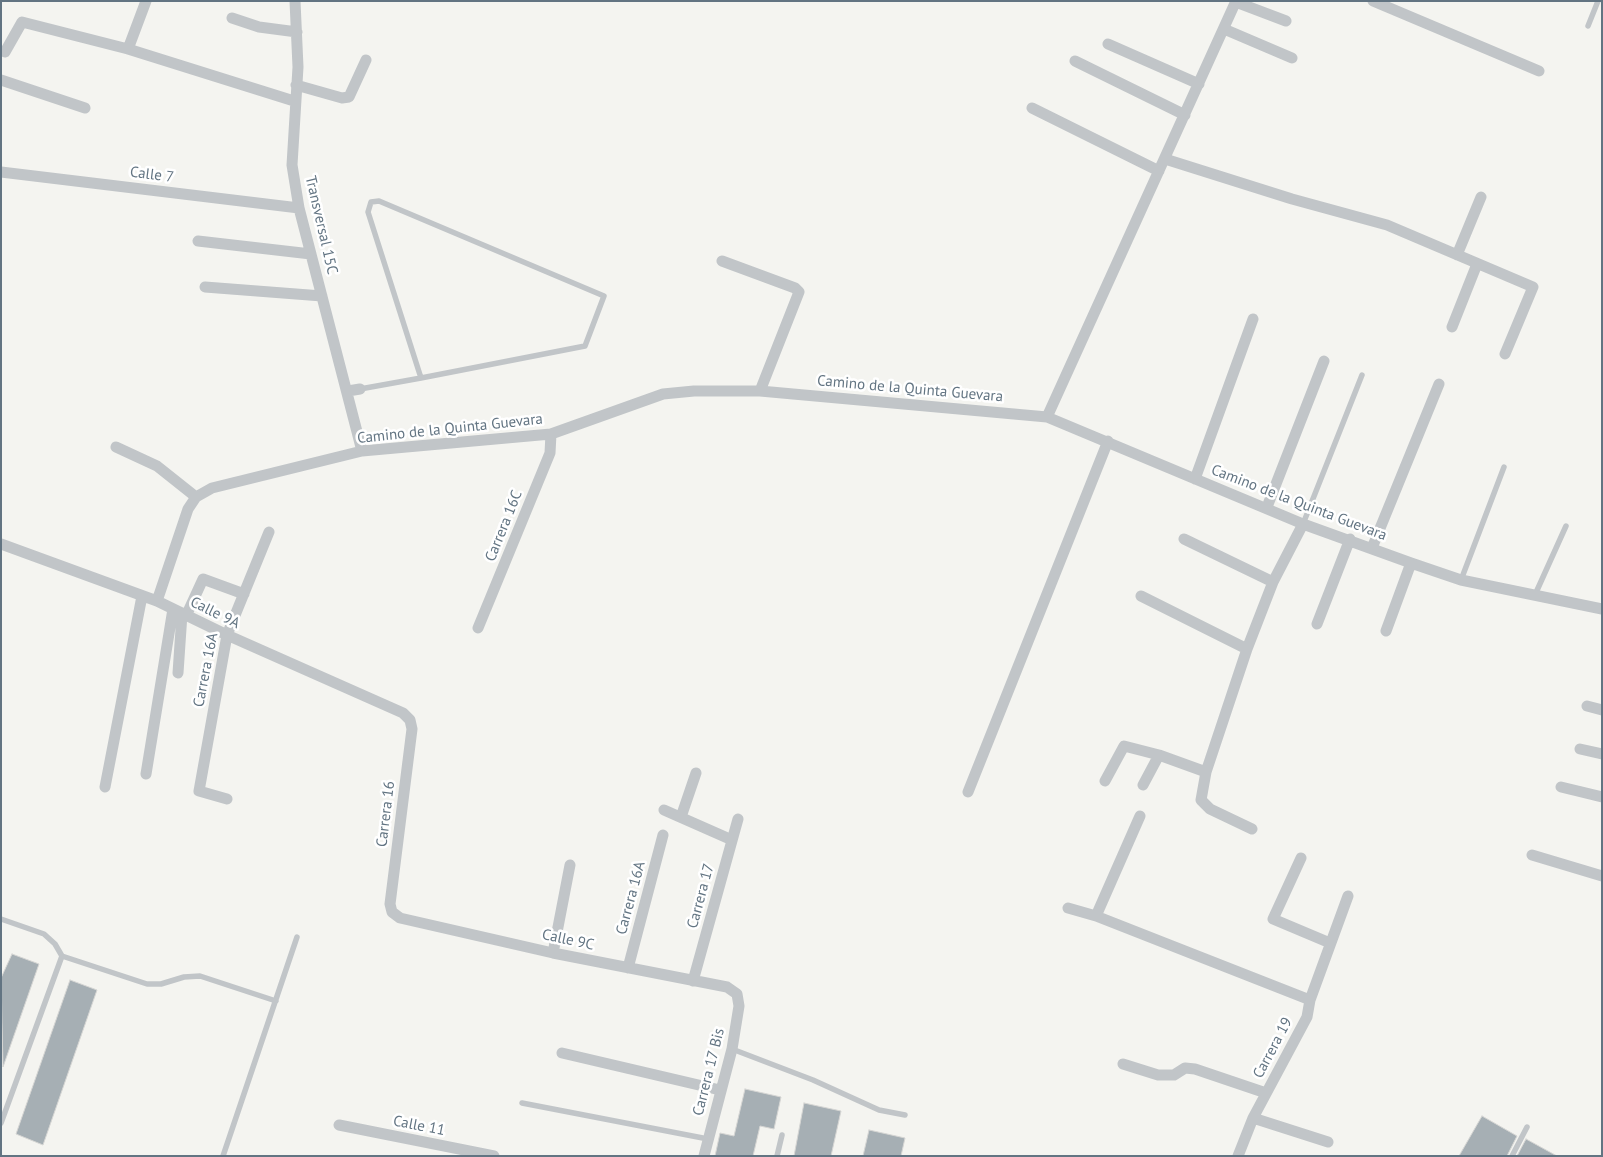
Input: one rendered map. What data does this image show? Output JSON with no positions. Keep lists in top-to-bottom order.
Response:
{
  "streets": {
    "street": [
      "Calle 7",
      "Transversal 15C",
      "Camino de la Quinta Guevara",
      "Carrera 16C",
      "Calle 9A",
      "Carrera 16A",
      "Carrera 16",
      "Carrera 17",
      "Calle 9C",
      "Carrera 19",
      "Carrera 17 Bis",
      "Calle 11"
    ]
  },
  "crossings": [
    ["Calle 7", "Transversal 15C"],
    ["Transversal 15C", "Camino de la Quinta Guevara"],
    ["Camino de la Quinta Guevara", "Carrera 16C"],
    ["Calle 9A", "Carrera 16A"],
    ["Calle 9A", "Carrera 16"],
    ["Carrera 16A", "Calle 9C"],
    ["Carrera 16", "Calle 9C"],
    ["Carrera 17", "Calle 9C"],
    ["Calle 9C", "Carrera 17 Bis"]
  ]
}
